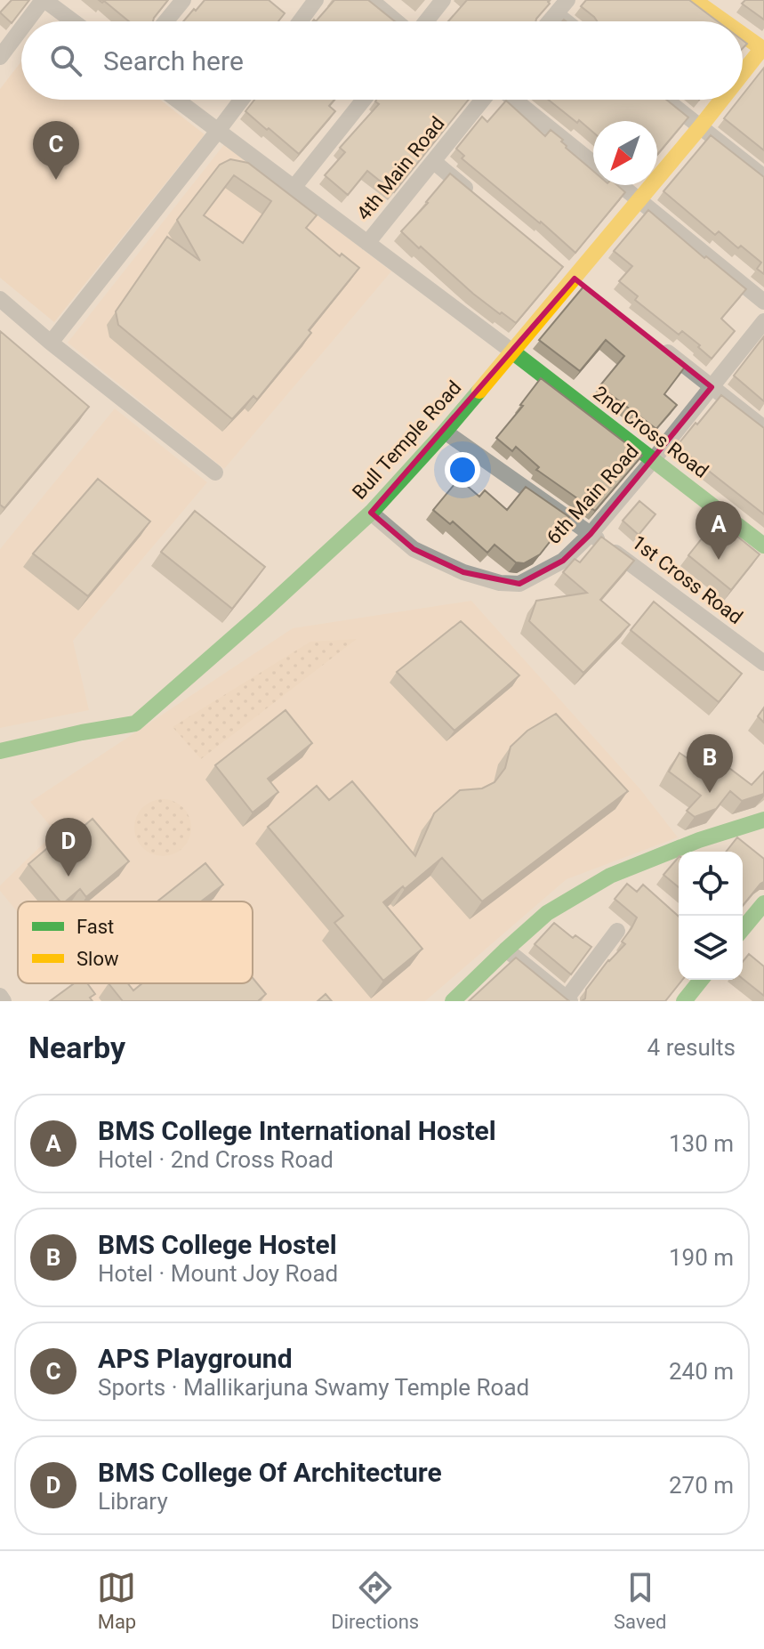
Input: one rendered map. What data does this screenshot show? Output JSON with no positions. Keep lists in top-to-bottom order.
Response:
{
  "streets": {
    "street": [
      "4th Main Road",
      "2nd Cross Road",
      "Bull Temple Road",
      "6th Main Road",
      "1st Cross Road"
    ]
  },
  "crossings": [
    ["2nd Cross Road", "Bull Temple Road"],
    ["2nd Cross Road", "6th Main Road"],
    ["Bull Temple Road", "6th Main Road"],
    ["Bull Temple Road", "1st Cross Road"],
    ["6th Main Road", "1st Cross Road"]
  ],
  "legend": ["Fast", "Slow"],
  "north": "bottom left",
  "page": {
    "search": "Search here",
    "pins": [
      "C",
      "A",
      "B",
      "D"
    ],
    "heading": ["Nearby", "4 results"],
    "list": [
      {
        "mark": "A",
        "name": "BMS College International Hostel",
        "note": "Hotel · 2nd Cross Road",
        "value": "130 m"
      },
      {
        "mark": "B",
        "name": "BMS College Hostel",
        "note": "Hotel · Mount Joy Road",
        "value": "190 m"
      },
      {
        "mark": "C",
        "name": "APS Playground",
        "note": "Sports · Mallikarjuna Swamy Temple Road",
        "value": "240 m"
      },
      {
        "mark": "D",
        "name": "BMS College Of Architecture",
        "note": "Library",
        "value": "270 m"
      }
    ],
    "nav": ["Map", "Directions", "Saved"]
  }
}
